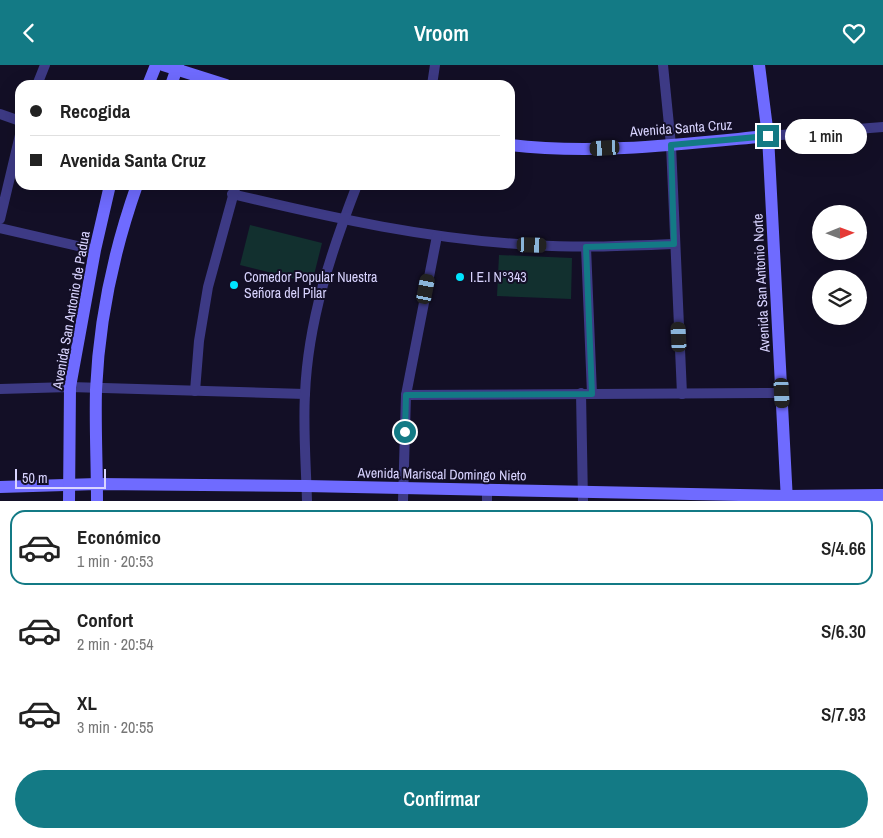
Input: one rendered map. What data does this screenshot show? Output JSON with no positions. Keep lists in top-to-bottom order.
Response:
{
  "streets": {
    "street": [
      "Avenida Santa Cruz",
      "Avenida San Antonio Norte",
      "Avenida San Antonio de Padua",
      "Avenida Mariscal Domingo Nieto"
    ]
  },
  "crossings": [
    ["Avenida Santa Cruz", "Avenida San Antonio Norte"],
    ["Avenida San Antonio Norte", "Avenida Mariscal Domingo Nieto"],
    ["Avenida San Antonio de Padua", "Avenida Mariscal Domingo Nieto"]
  ],
  "places": ["I.E.I N°343", "Comedor Popular Nuestra Señora del Pilar"],
  "scale_bar": "50 m",
  "north": "right",
  "page": {
    "header": "Vroom",
    "banner": ["Recogida", "Avenida Santa Cruz"],
    "bubble": "1 min",
    "scale": "50 m",
    "list": [
      {
        "name": "Económico",
        "note": "1 min · 20:53",
        "value": "S/4.66"
      },
      {
        "name": "Confort",
        "note": "2 min · 20:54",
        "value": "S/6.30"
      },
      {
        "name": "XL",
        "note": "3 min · 20:55",
        "value": "S/7.93"
      }
    ],
    "buttons": "Confirmar"
  }
}
